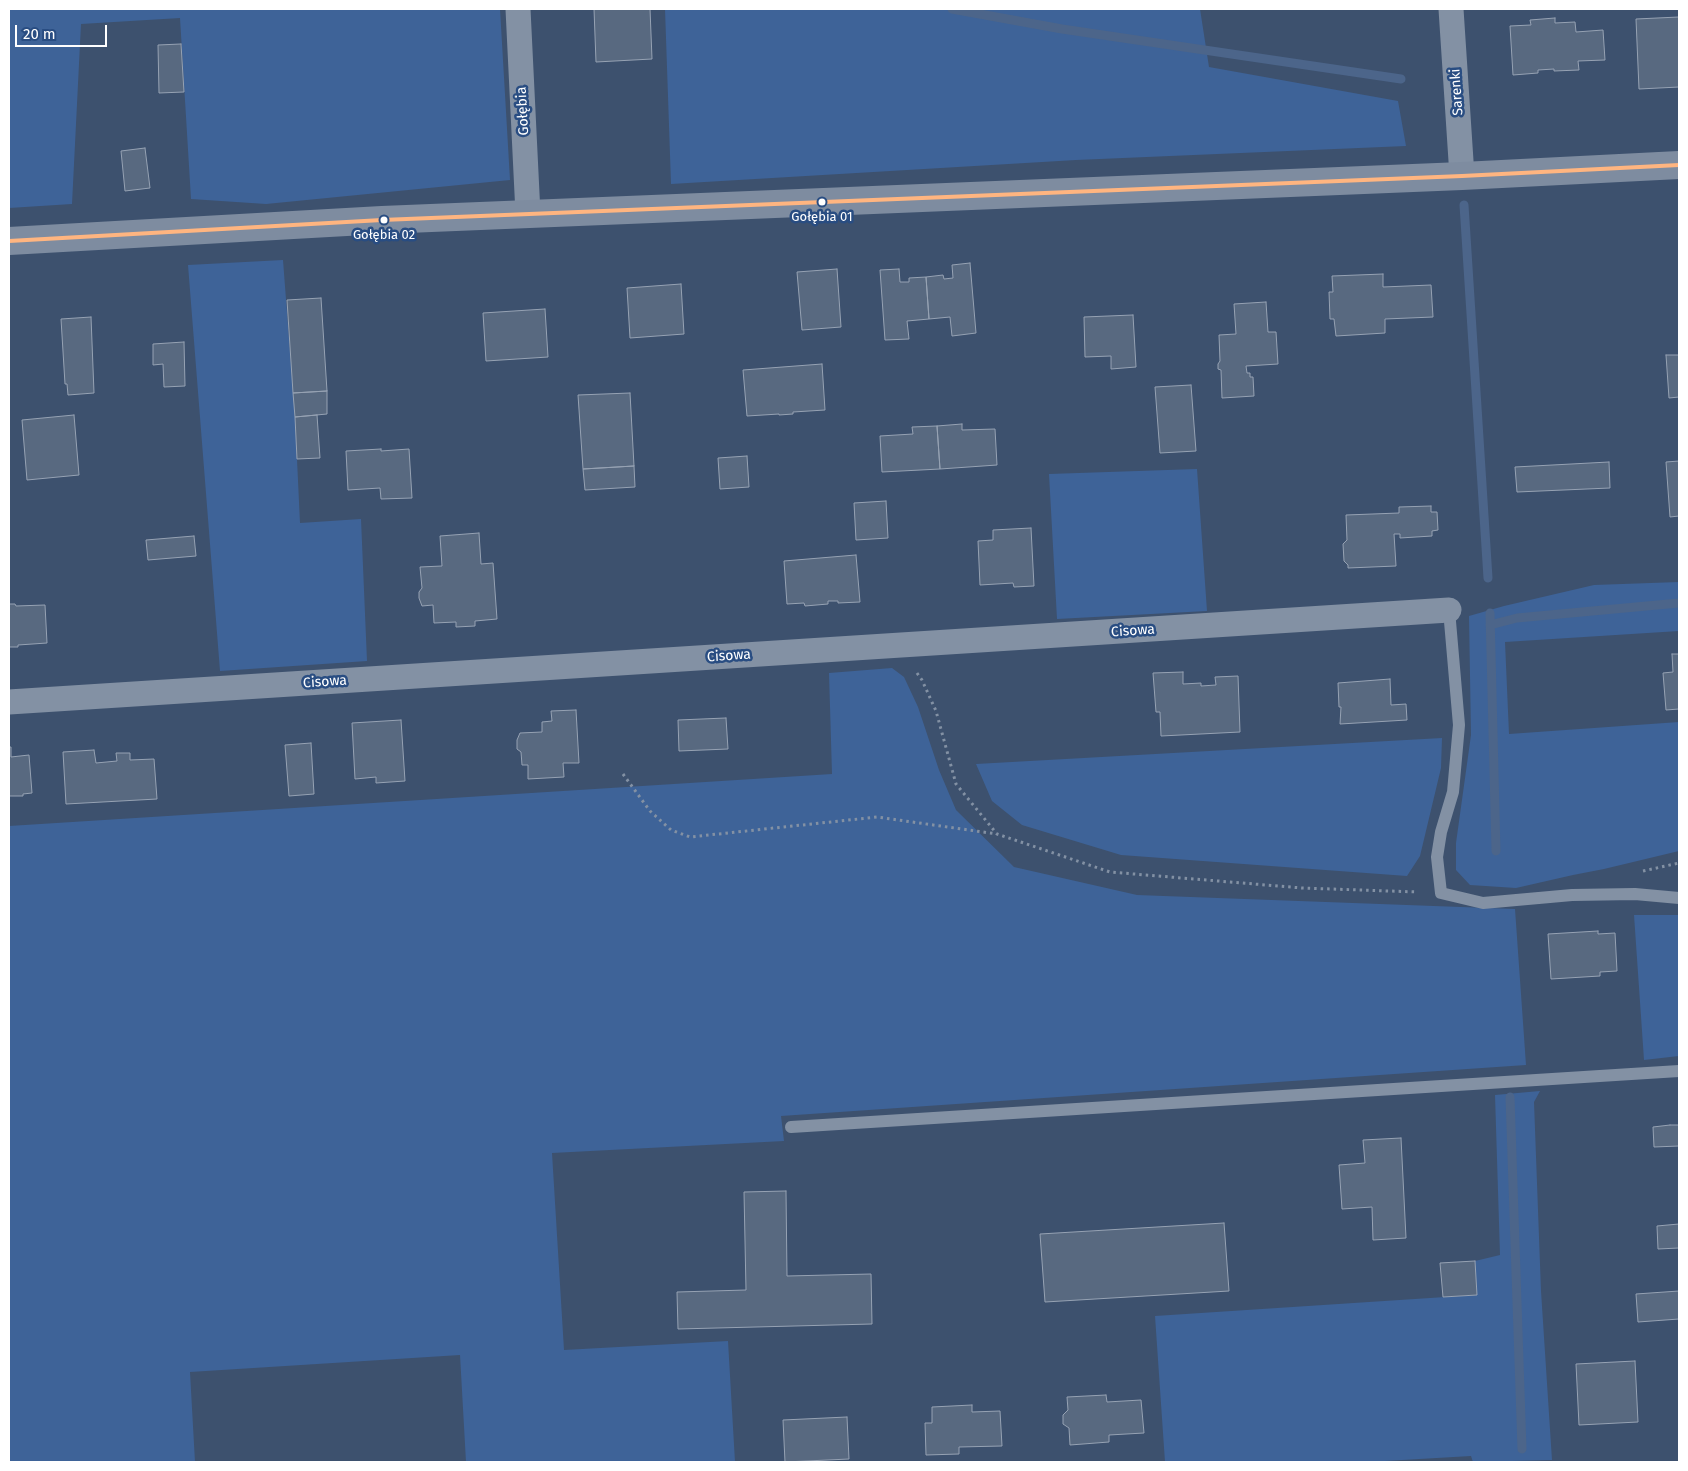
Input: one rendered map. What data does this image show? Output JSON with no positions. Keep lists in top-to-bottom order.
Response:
{
  "streets": {
    "street": ["Sarenki", "Gołębia", "Cisowa"]
  },
  "places": ["Gołębia 01", "Gołębia 02"],
  "scale_bar": "20 m"
}
